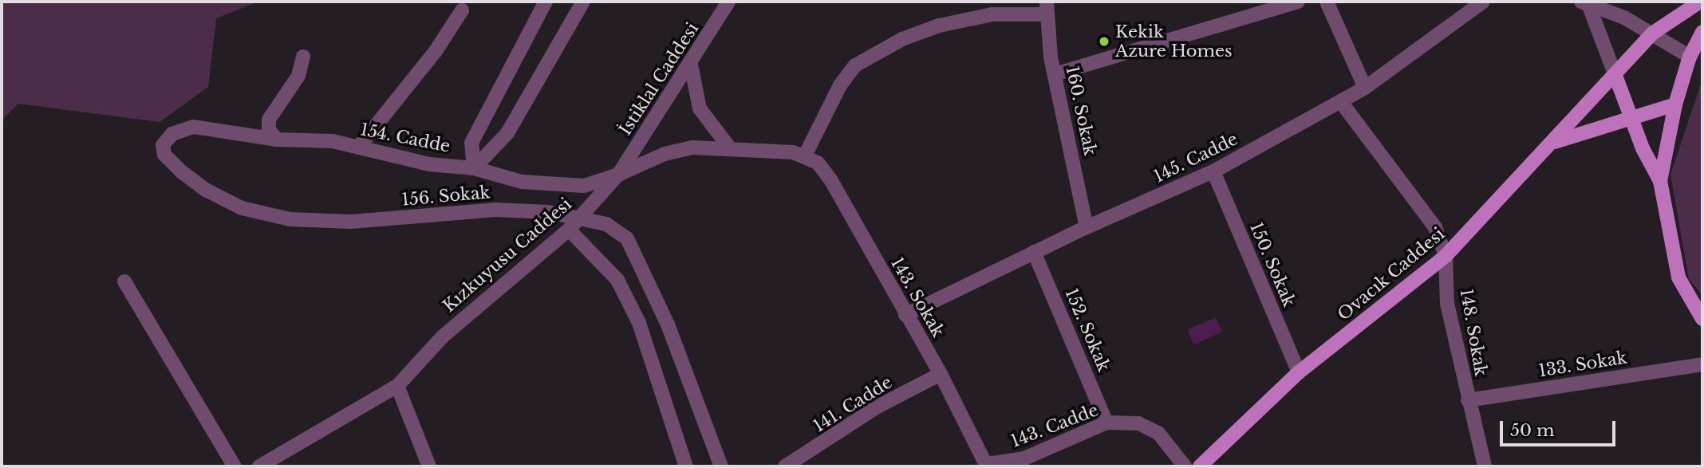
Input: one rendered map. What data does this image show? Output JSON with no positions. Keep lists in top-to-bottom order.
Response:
{
  "streets": {
    "main road": ["Ovacık Caddesi"],
    "street": [
      "İstiklal Caddesi",
      "160. Sokak",
      "154. Cadde",
      "145. Cadde",
      "156. Sokak",
      "Kızkuyusu Caddesi",
      "150. Sokak",
      "143. Sokak",
      "152. Sokak",
      "148. Sokak",
      "133. Sokak",
      "141. Cadde",
      "143. Cadde"
    ]
  },
  "crossings": [
    ["İstiklal Caddesi", "154. Cadde"],
    ["İstiklal Caddesi", "Kızkuyusu Caddesi"],
    ["160. Sokak", "145. Cadde"],
    ["154. Cadde", "156. Sokak"],
    ["154. Cadde", "Kızkuyusu Caddesi"],
    ["145. Cadde", "150. Sokak"],
    ["145. Cadde", "143. Sokak"],
    ["145. Cadde", "152. Sokak"],
    ["145. Cadde", "148. Sokak"],
    ["156. Sokak", "Kızkuyusu Caddesi"],
    ["Kızkuyusu Caddesi", "143. Sokak"],
    ["150. Sokak", "Ovacık Caddesi"],
    ["Ovacık Caddesi", "148. Sokak"],
    ["143. Sokak", "141. Cadde"],
    ["143. Sokak", "143. Cadde"],
    ["152. Sokak", "143. Cadde"],
    ["148. Sokak", "133. Sokak"]
  ],
  "places": ["Kekik Azure Homes"],
  "scale_bar": "50 m"
}
